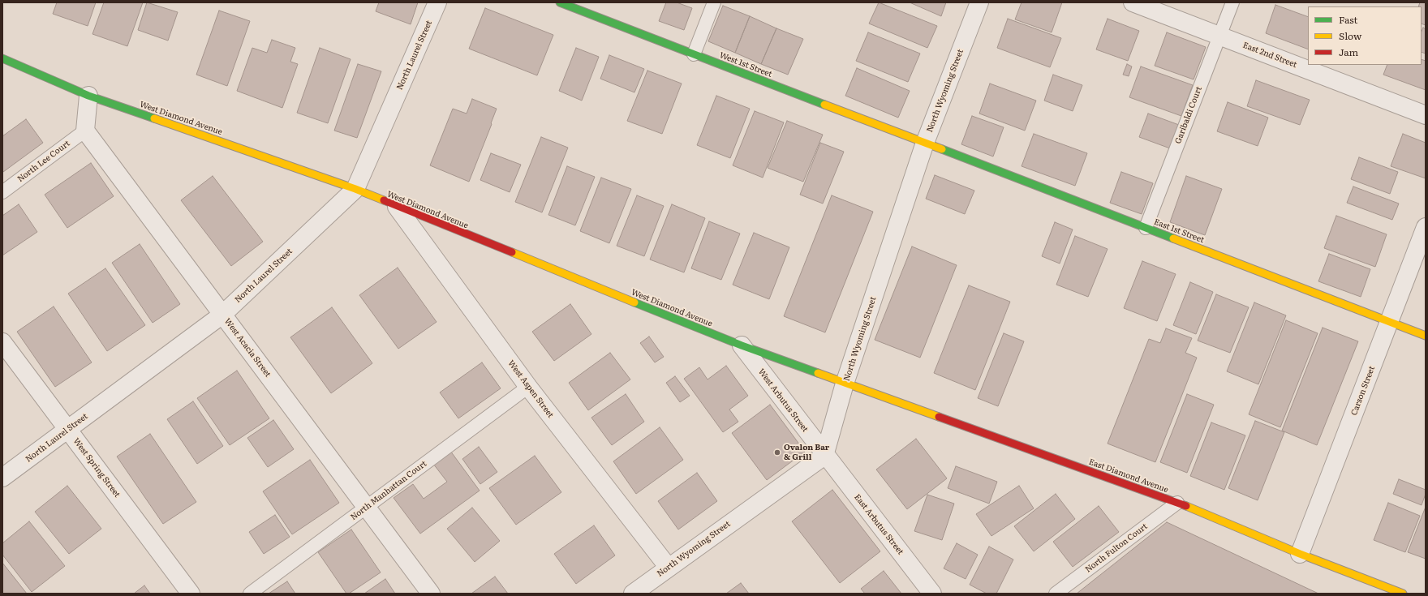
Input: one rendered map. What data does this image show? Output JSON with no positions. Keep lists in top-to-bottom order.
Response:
{
  "streets": {
    "street": [
      "North Laurel Street",
      "East 2nd Street",
      "West 1st Street",
      "North Wyoming Street",
      "West Diamond Avenue",
      "East 1st Street",
      "West Acacia Street",
      "West Aspen Street",
      "Carson Street",
      "West Arbutus Street",
      "West Spring Street",
      "East Diamond Avenue",
      "East Arbutus Street"
    ],
    "lane": [
      "Garibaldi Court",
      "North Lee Court",
      "North Manhattan Court",
      "North Fulton Court"
    ]
  },
  "crossings": [
    ["North Laurel Street", "West Diamond Avenue"],
    ["North Laurel Street", "West Acacia Street"],
    ["North Laurel Street", "West Spring Street"],
    ["East 2nd Street", "Garibaldi Court"],
    ["West 1st Street", "North Wyoming Street"],
    ["West 1st Street", "East 1st Street"],
    ["North Wyoming Street", "West Diamond Avenue"],
    ["North Wyoming Street", "East 1st Street"],
    ["North Wyoming Street", "West Aspen Street"],
    ["North Wyoming Street", "West Arbutus Street"],
    ["North Wyoming Street", "East Diamond Avenue"],
    ["North Wyoming Street", "East Arbutus Street"],
    ["Garibaldi Court", "East 1st Street"],
    ["West Diamond Avenue", "West Aspen Street"],
    ["West Diamond Avenue", "West Arbutus Street"],
    ["West Diamond Avenue", "East Diamond Avenue"],
    ["North Lee Court", "West Acacia Street"],
    ["East 1st Street", "Carson Street"],
    ["West Acacia Street", "North Manhattan Court"],
    ["West Aspen Street", "North Manhattan Court"],
    ["Carson Street", "East Diamond Avenue"],
    ["West Arbutus Street", "East Arbutus Street"],
    ["East Diamond Avenue", "North Fulton Court"]
  ],
  "places": ["Ovalon Bar & Grill"],
  "legend": ["Fast", "Slow", "Jam"]
}
